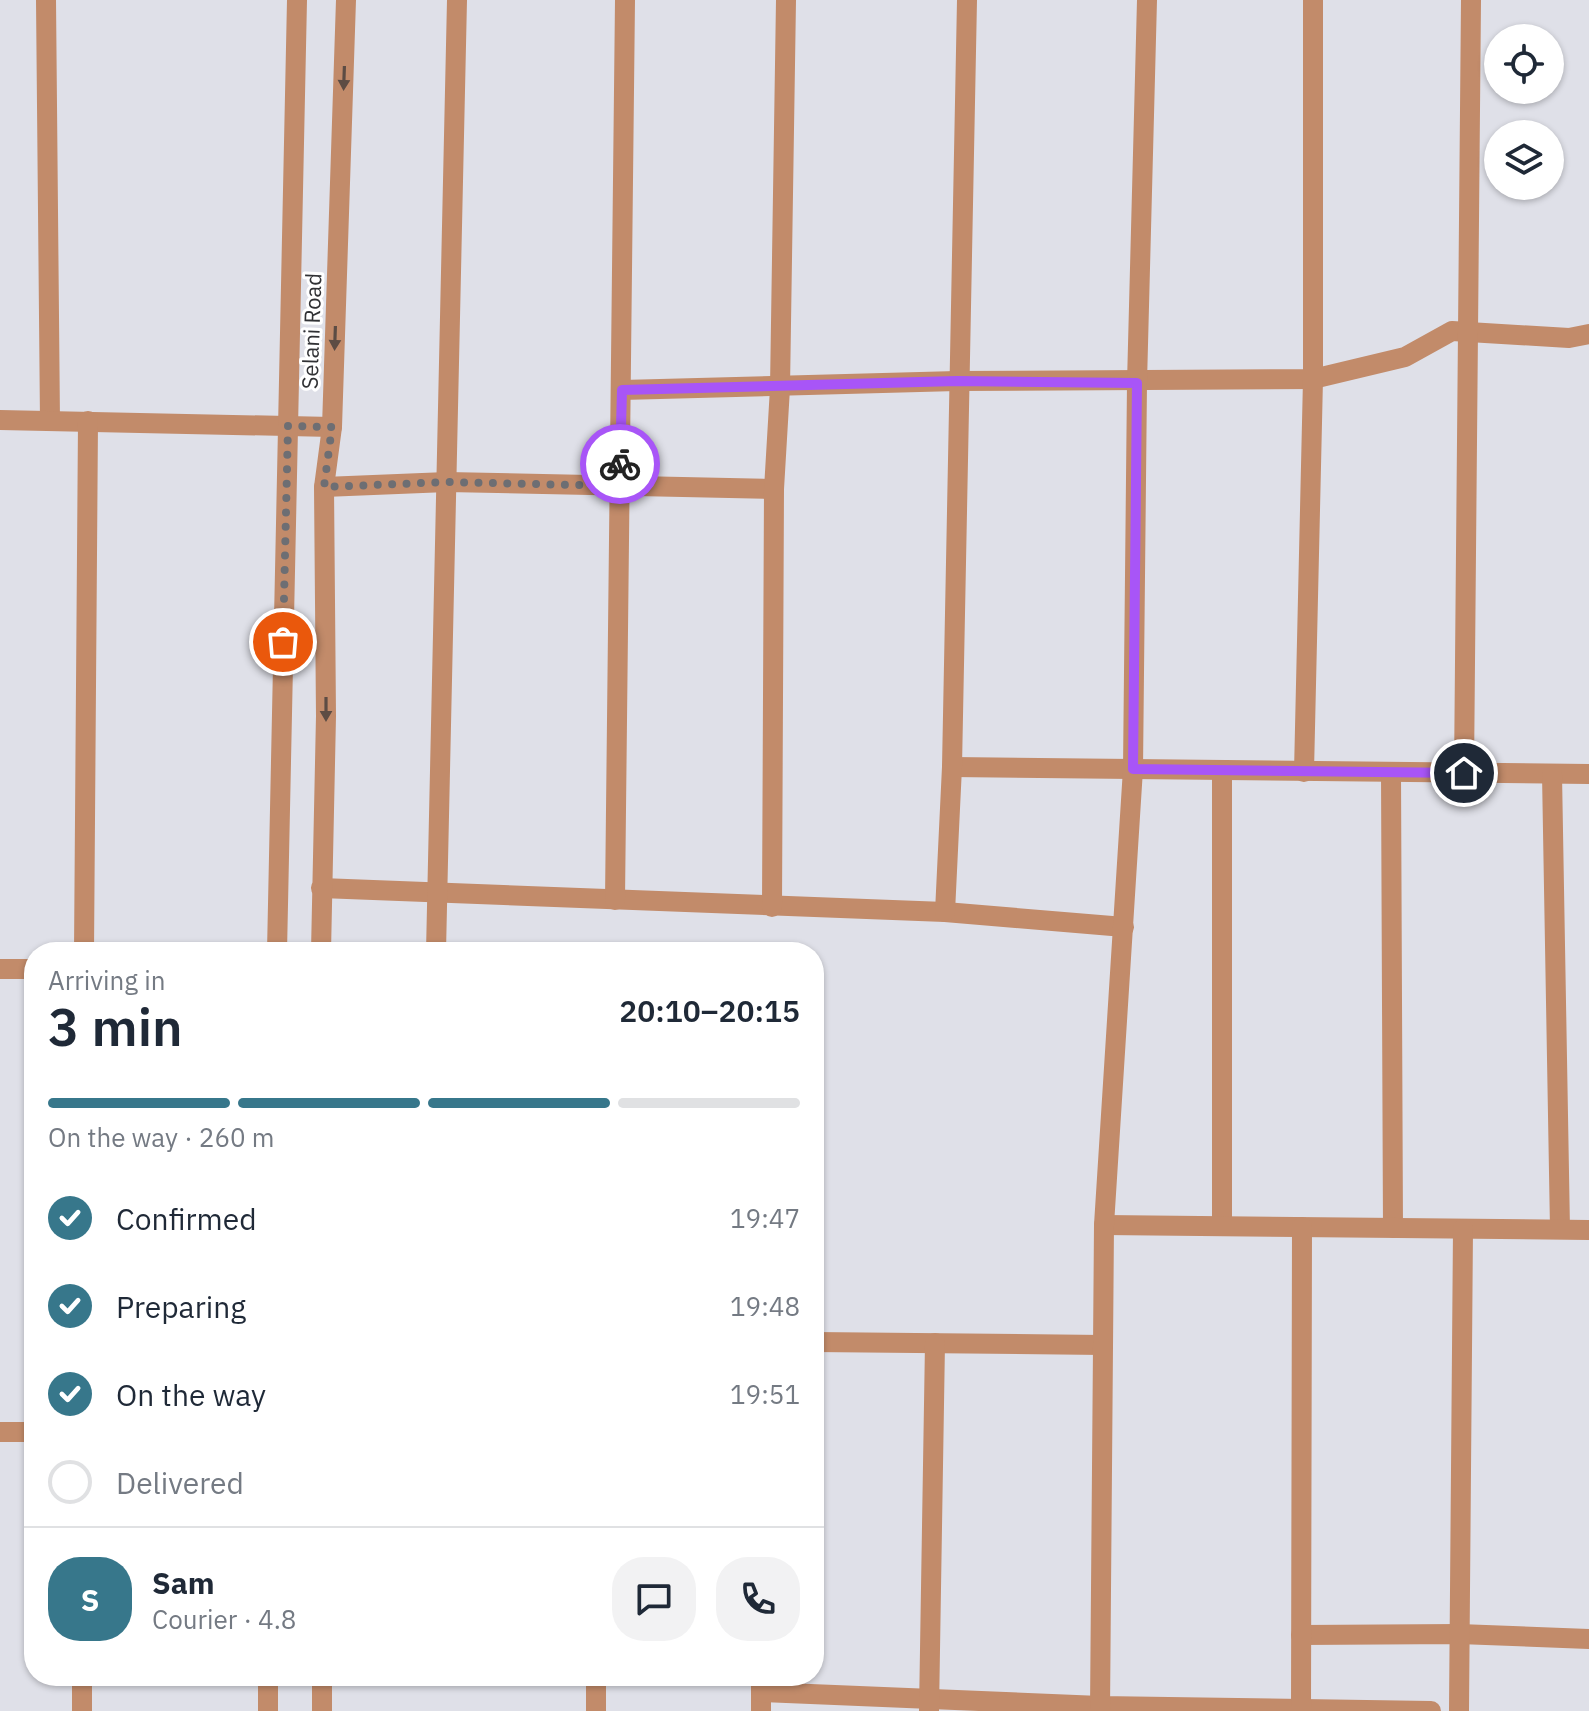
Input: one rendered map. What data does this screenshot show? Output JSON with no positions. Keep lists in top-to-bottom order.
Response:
{
  "streets": {
    "street": ["Selani Road"]
  },
  "page": {
    "heading": ["3 min", "Arriving in", "20:10–20:15"],
    "panel": ["Sam", "Courier · 4.8"],
    "bar": "On the way · 260 m",
    "list": [
      ["Confirmed", "19:47"],
      ["Preparing", "19:48"],
      ["On the way", "19:51"],
      "Delivered"
    ],
    "round": "S"
  }
}
